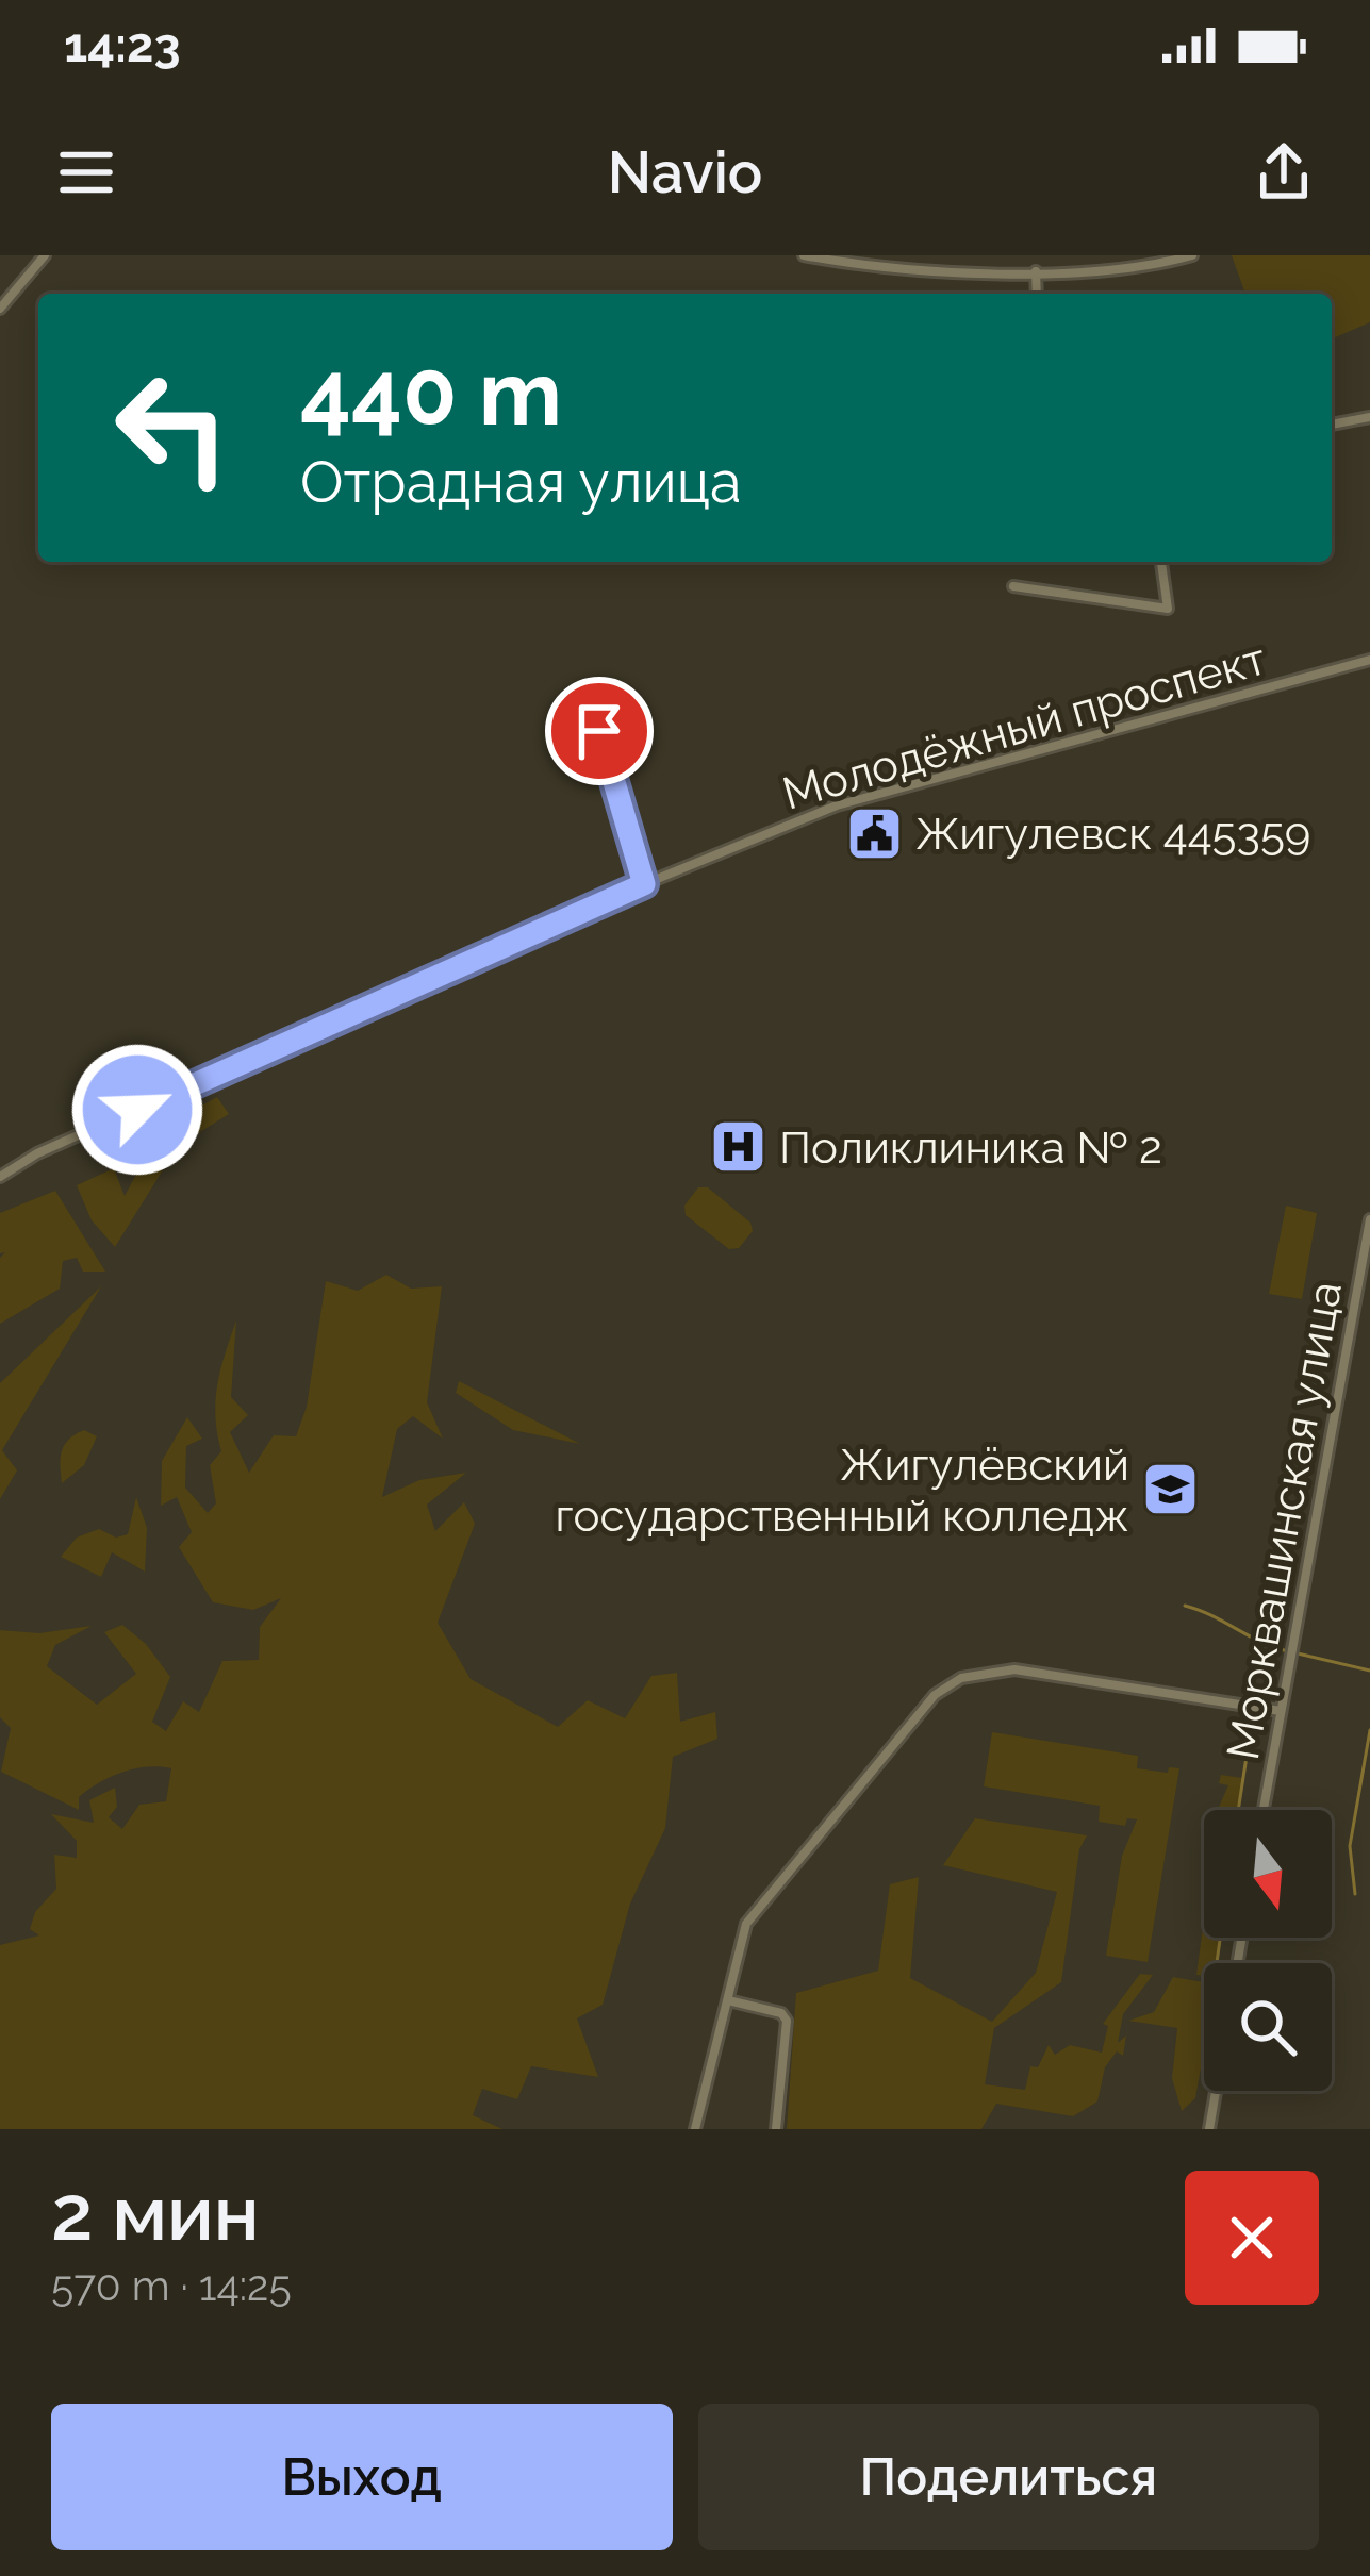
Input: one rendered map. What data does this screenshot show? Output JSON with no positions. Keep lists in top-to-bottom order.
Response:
{
  "streets": {
    "street": ["Молодёжный проспект", "Морквашинская улица"]
  },
  "places": {
    "public building": ["Жигулевск 445359"],
    "hospital": ["Поликлиника № 2"],
    "school or university": ["Жигулёвский государственный колледж"]
  },
  "north": "bottom",
  "page": {
    "status": "14:23",
    "header": "Navio",
    "turn": ["440 m", "Отрадная улица"],
    "heading": ["2 мин", "570 m · 14:25"],
    "buttons": ["Выход", "Поделиться"]
  }
}
